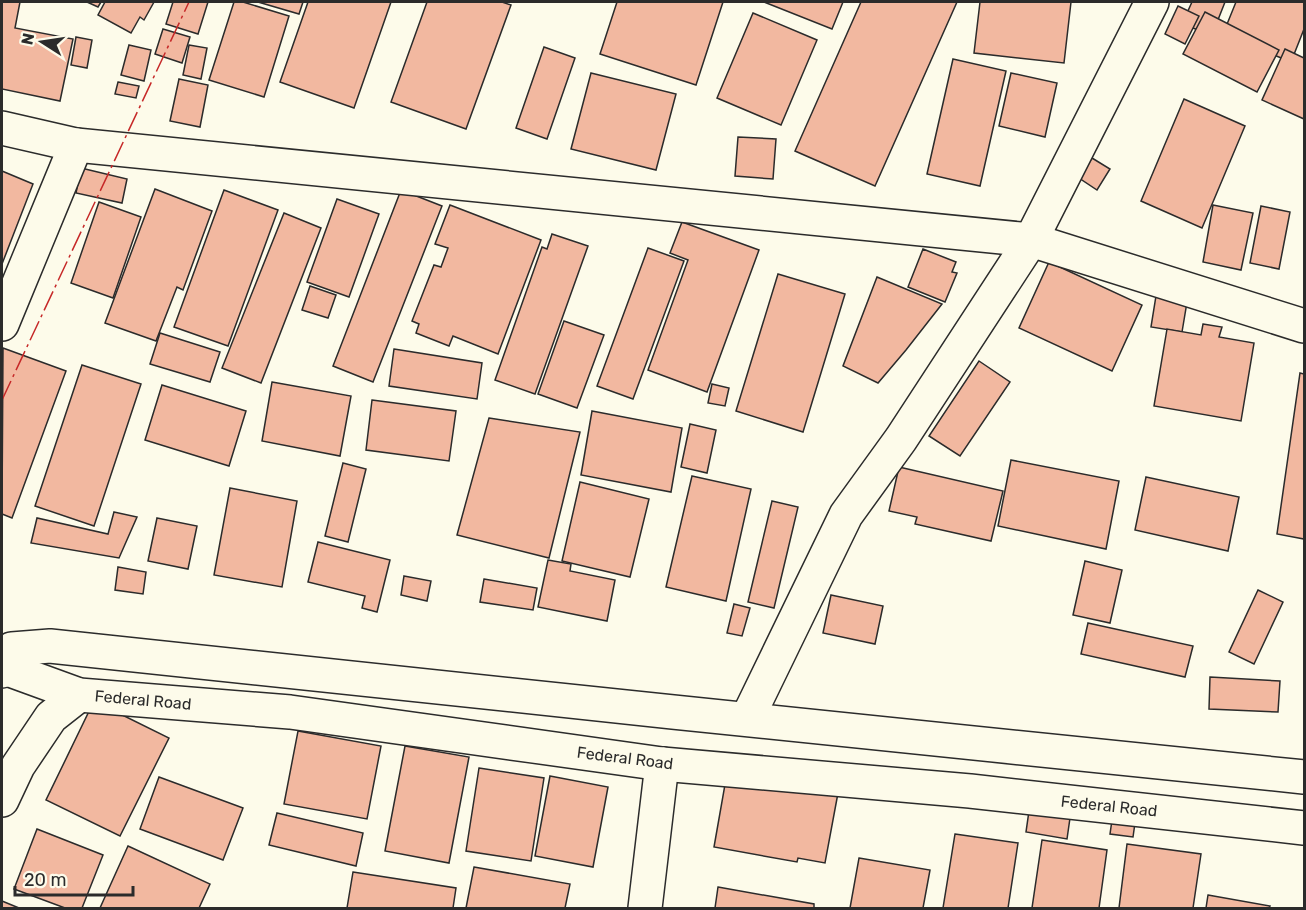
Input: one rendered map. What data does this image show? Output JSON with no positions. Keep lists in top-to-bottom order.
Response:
{
  "streets": {
    "street": ["Federal Road"]
  },
  "scale_bar": "20 m",
  "north": "left"
}
